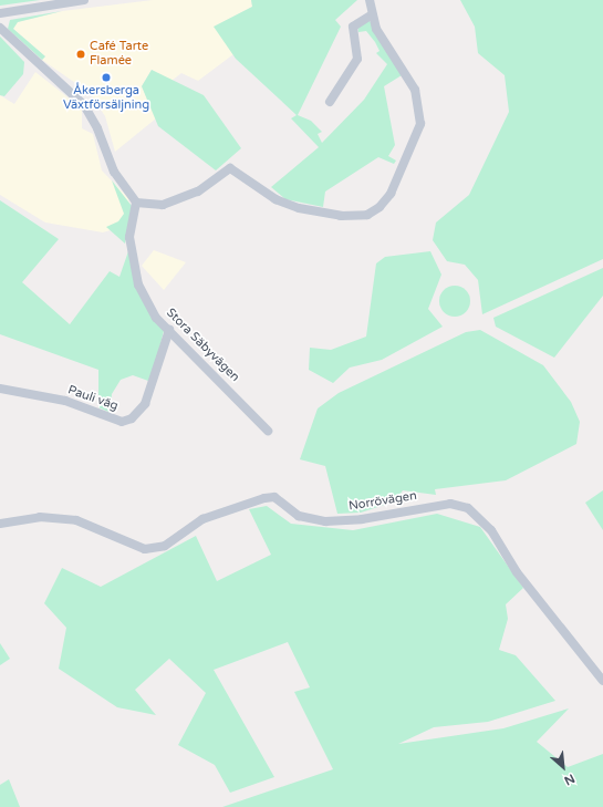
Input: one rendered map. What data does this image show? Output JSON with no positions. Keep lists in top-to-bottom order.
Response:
{
  "streets": {
    "street": ["Stora Säbyvägen", "Pauli väg", "Norrövägen"]
  },
  "crossings": [
    ["Stora Säbyvägen", "Pauli väg"]
  ],
  "places": ["Café Tarte Flamée", "Åkersberga Växtförsäljning"],
  "north": "bottom right"
}
